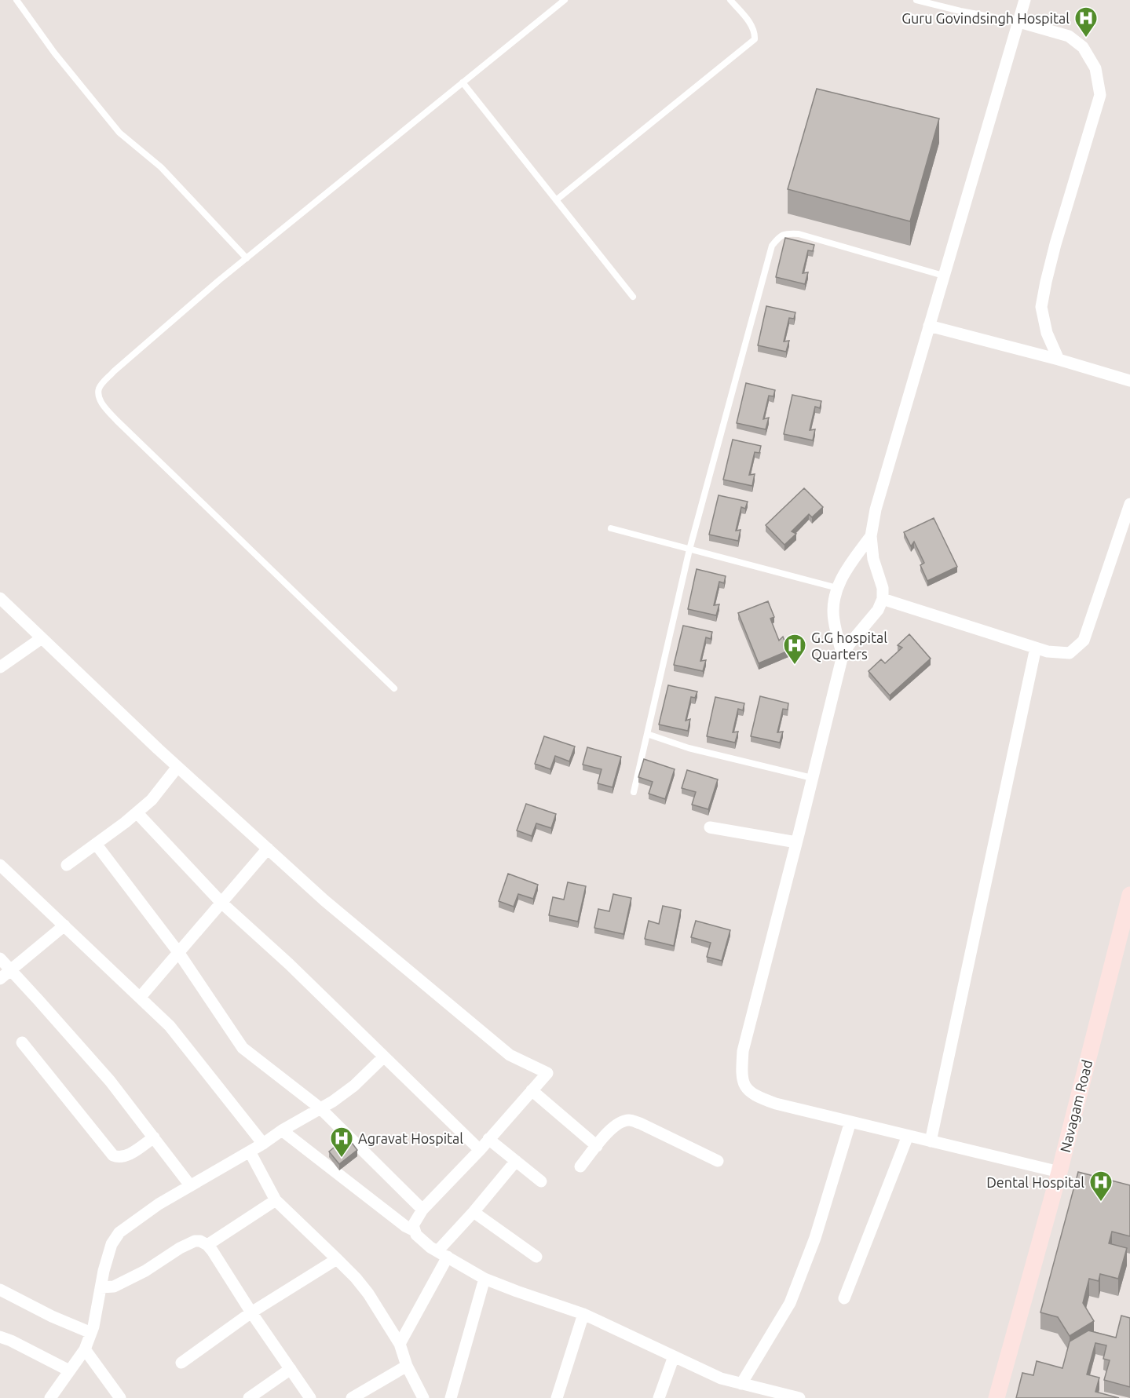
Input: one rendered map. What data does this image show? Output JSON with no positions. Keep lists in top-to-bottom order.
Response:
{
  "streets": {
    "street": ["Navagam Road"]
  },
  "places": {
    "hospital": [
      "Guru Govindsingh Hospital",
      "G.G hospital Quarters",
      "Agravat Hospital",
      "Dental Hospital"
    ]
  }
}
